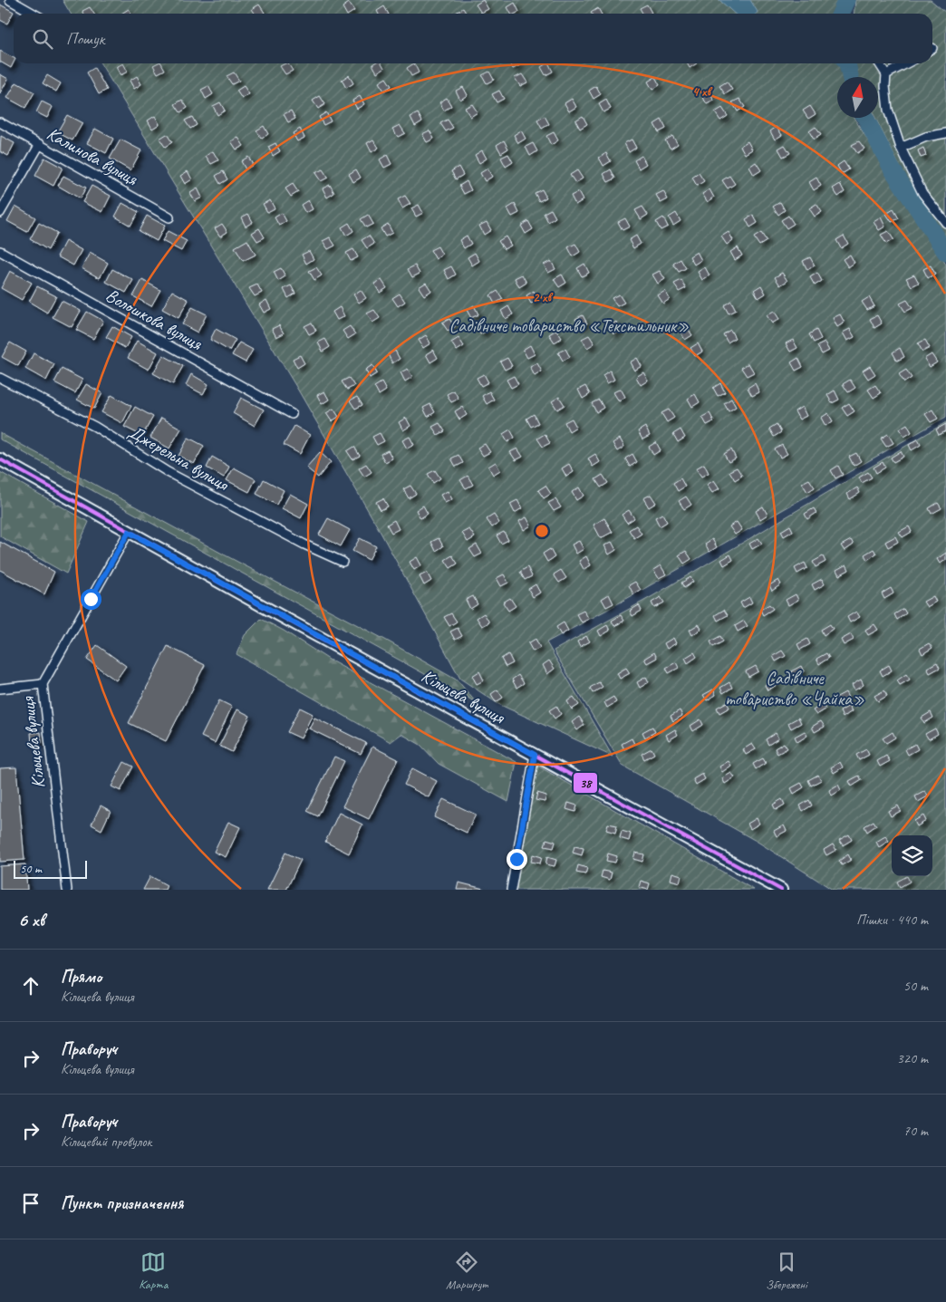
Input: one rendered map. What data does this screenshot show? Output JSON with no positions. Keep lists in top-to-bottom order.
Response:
{
  "streets": {
    "main road": ["Кільцева вулиця"],
    "street": ["Калинова вулиця", "Волошкова вулиця", "Джерельна вулиця"]
  },
  "parks": ["Садівниче товариство «Текстильник»", "Садівниче товариство «Чайка»"],
  "lines": ["transit line 38"],
  "scale_bar": "50 m",
  "north": "top",
  "page": {
    "search": "Пошук",
    "scale": "50 m",
    "heading": ["6 хв", "Пішки · 440 m"],
    "list": [
      ["Прямо", "Кільцева вулиця", "50 m"],
      ["Праворуч", "Кільцева вулиця", "320 m"],
      ["Праворуч", "Кільцевий провулок", "70 m"],
      "Пункт призначення"
    ],
    "nav": ["Карта", "Маршрут", "Збережені"]
  },
  "rings": ["4 хв", "2 хв"]
}
